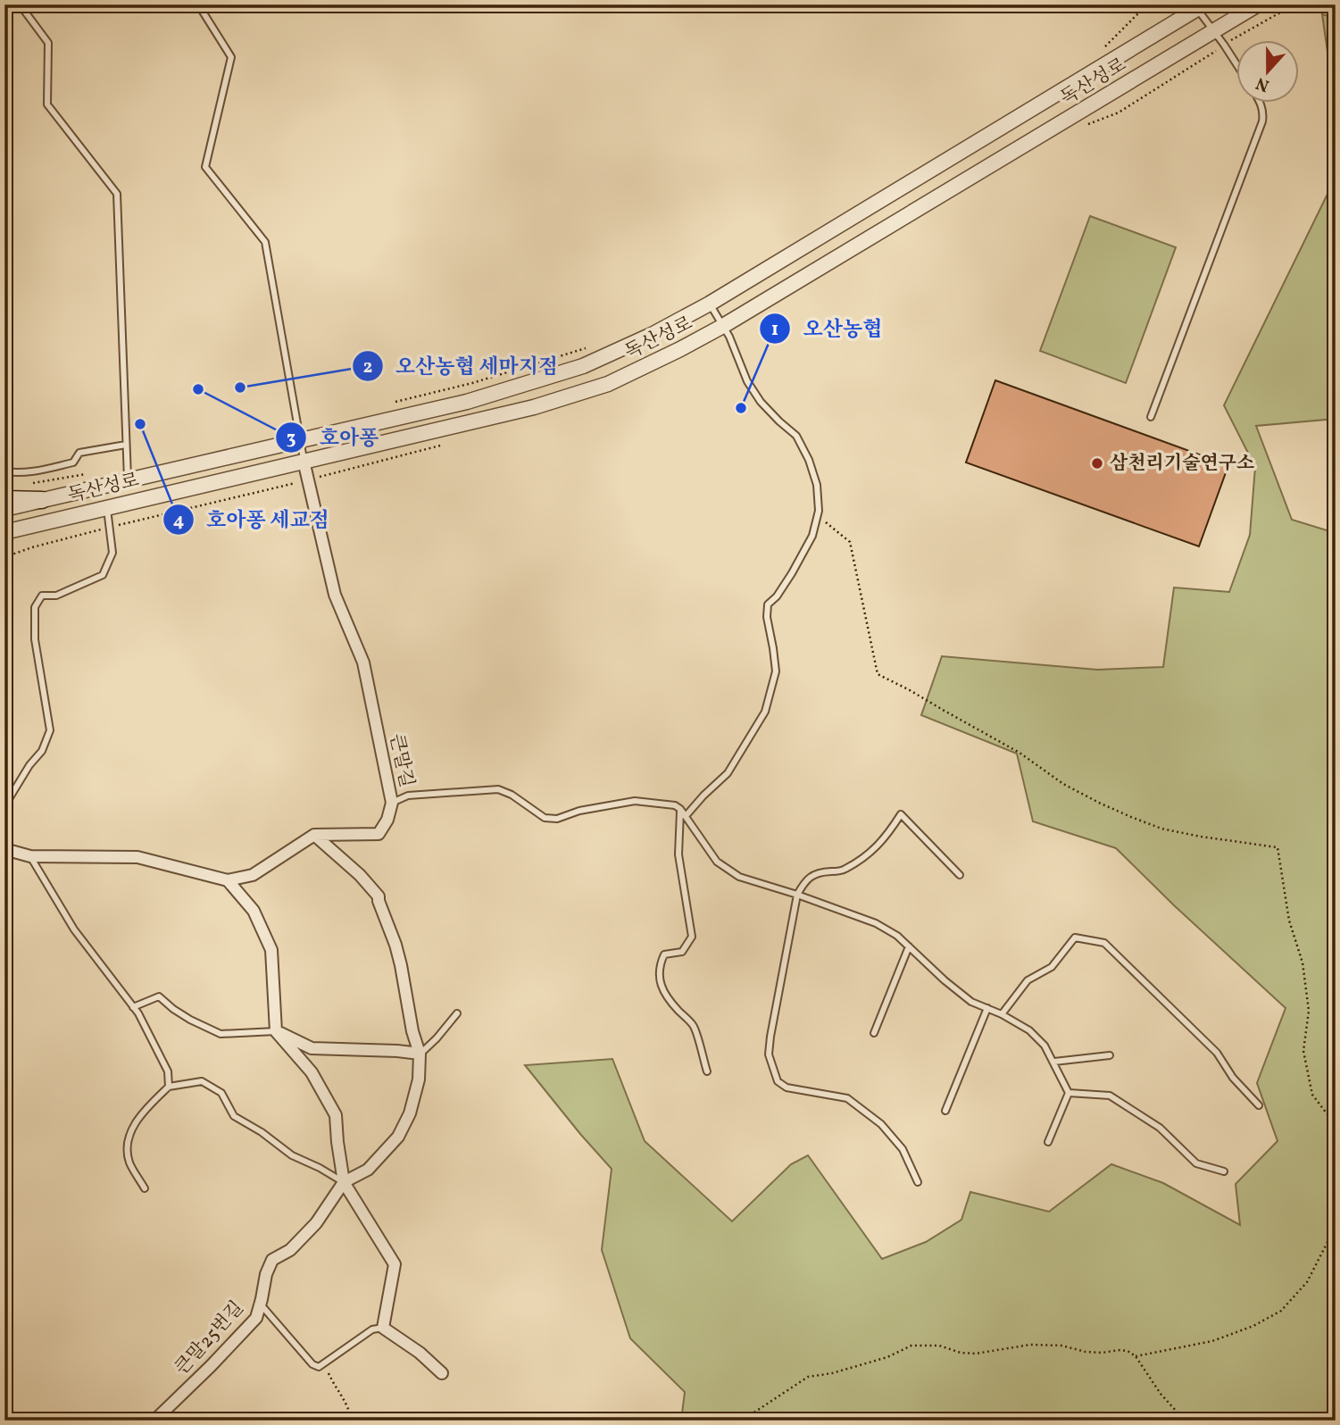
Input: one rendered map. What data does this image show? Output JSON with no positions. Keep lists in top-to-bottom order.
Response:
{
  "streets": {
    "street": ["독산성로", "큰말길", "큰말25번길"]
  },
  "crossings": [
    ["독산성로", "큰말길"]
  ],
  "places": [
    "오산농협 세마지점",
    "호아퐁",
    "오산농협",
    "호아퐁 세교점",
    "삼천리기술연구소"
  ],
  "north": "bottom"
}
